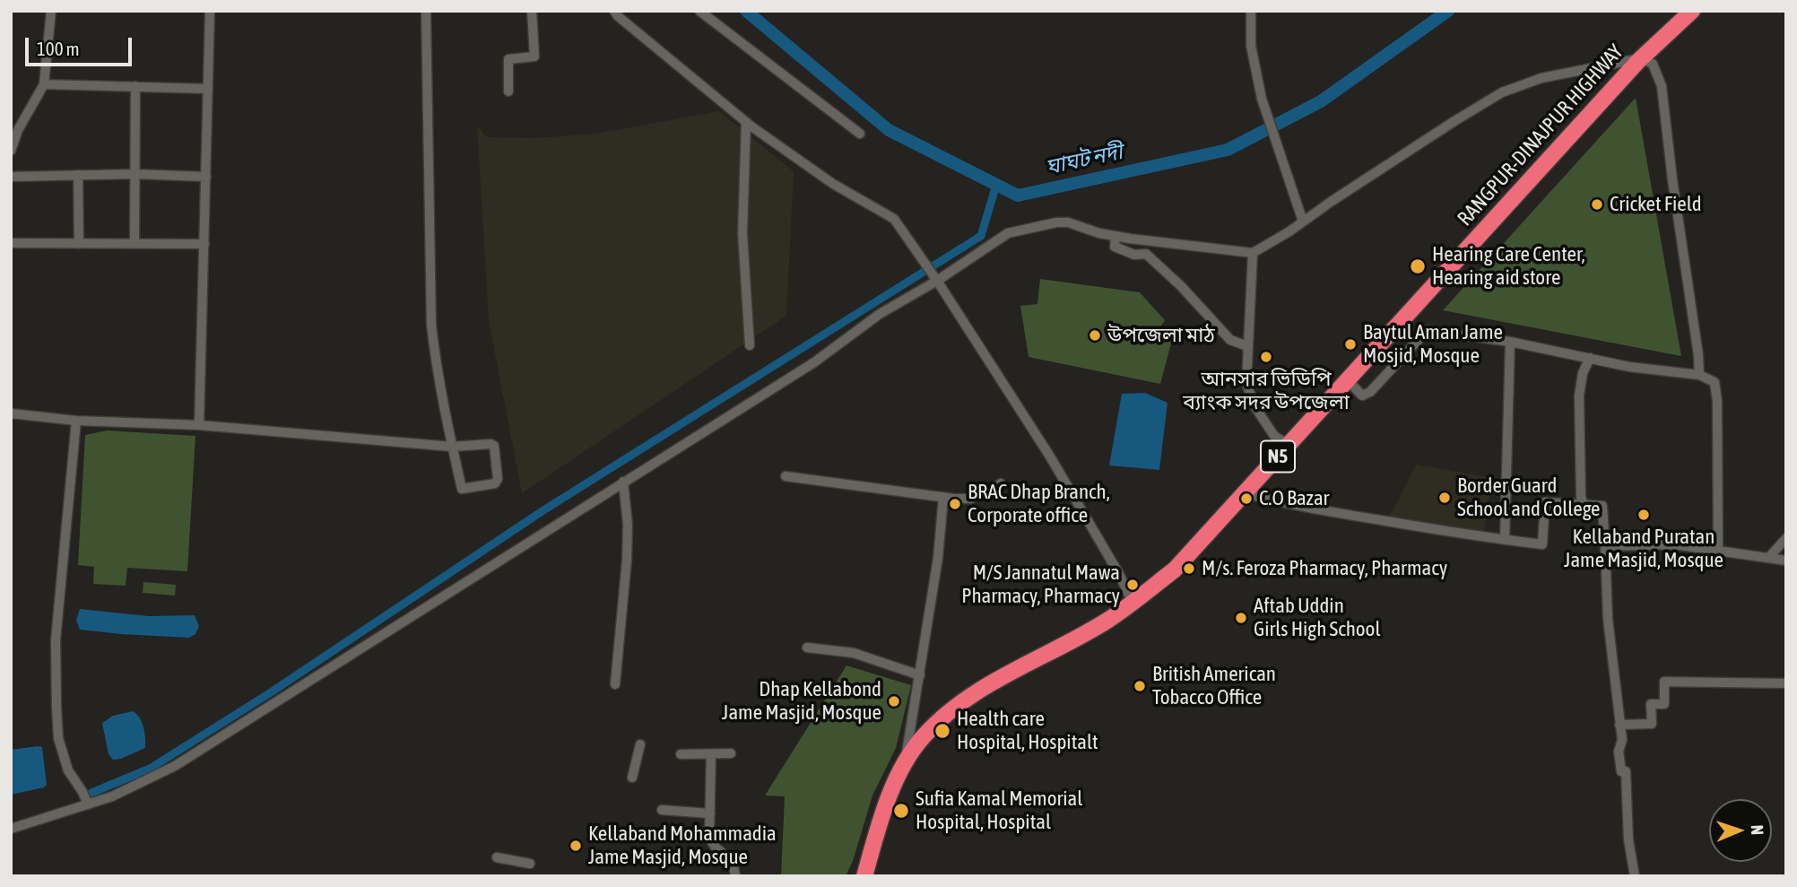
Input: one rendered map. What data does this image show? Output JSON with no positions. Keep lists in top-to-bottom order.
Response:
{
  "streets": {
    "highway": ["RANGPUR-DINAJPUR HIGHWAY", "N5"]
  },
  "water": ["ঘাঘট নদী"],
  "places": [
    "Cricket Field",
    "Hearing Care Center, Hearing aid store",
    "উপজেলা মাঠ",
    "Baytul Aman Jame Mosjid, Mosque",
    "আনসার ভিডিপি ব্যাংক সদর উপজেলা",
    "Border Guard School and College",
    "C.O Bazar",
    "BRAC Dhap Branch, Corporate office",
    "Kellaband Puratan Jame Masjid, Mosque",
    "M/s. Feroza Pharmacy, Pharmacy",
    "M/S Jannatul Mawa Pharmacy, Pharmacy",
    "Aftab Uddin Girls High School",
    "British American Tobacco Office",
    "Dhap Kellabond Jame Masjid, Mosque",
    "Health care Hospital, Hospitalt",
    "Sufia Kamal Memorial Hospital, Hospital",
    "Kellaband Mohammadia Jame Masjid, Mosque"
  ],
  "scale_bar": "100 m",
  "north": "right"
}
